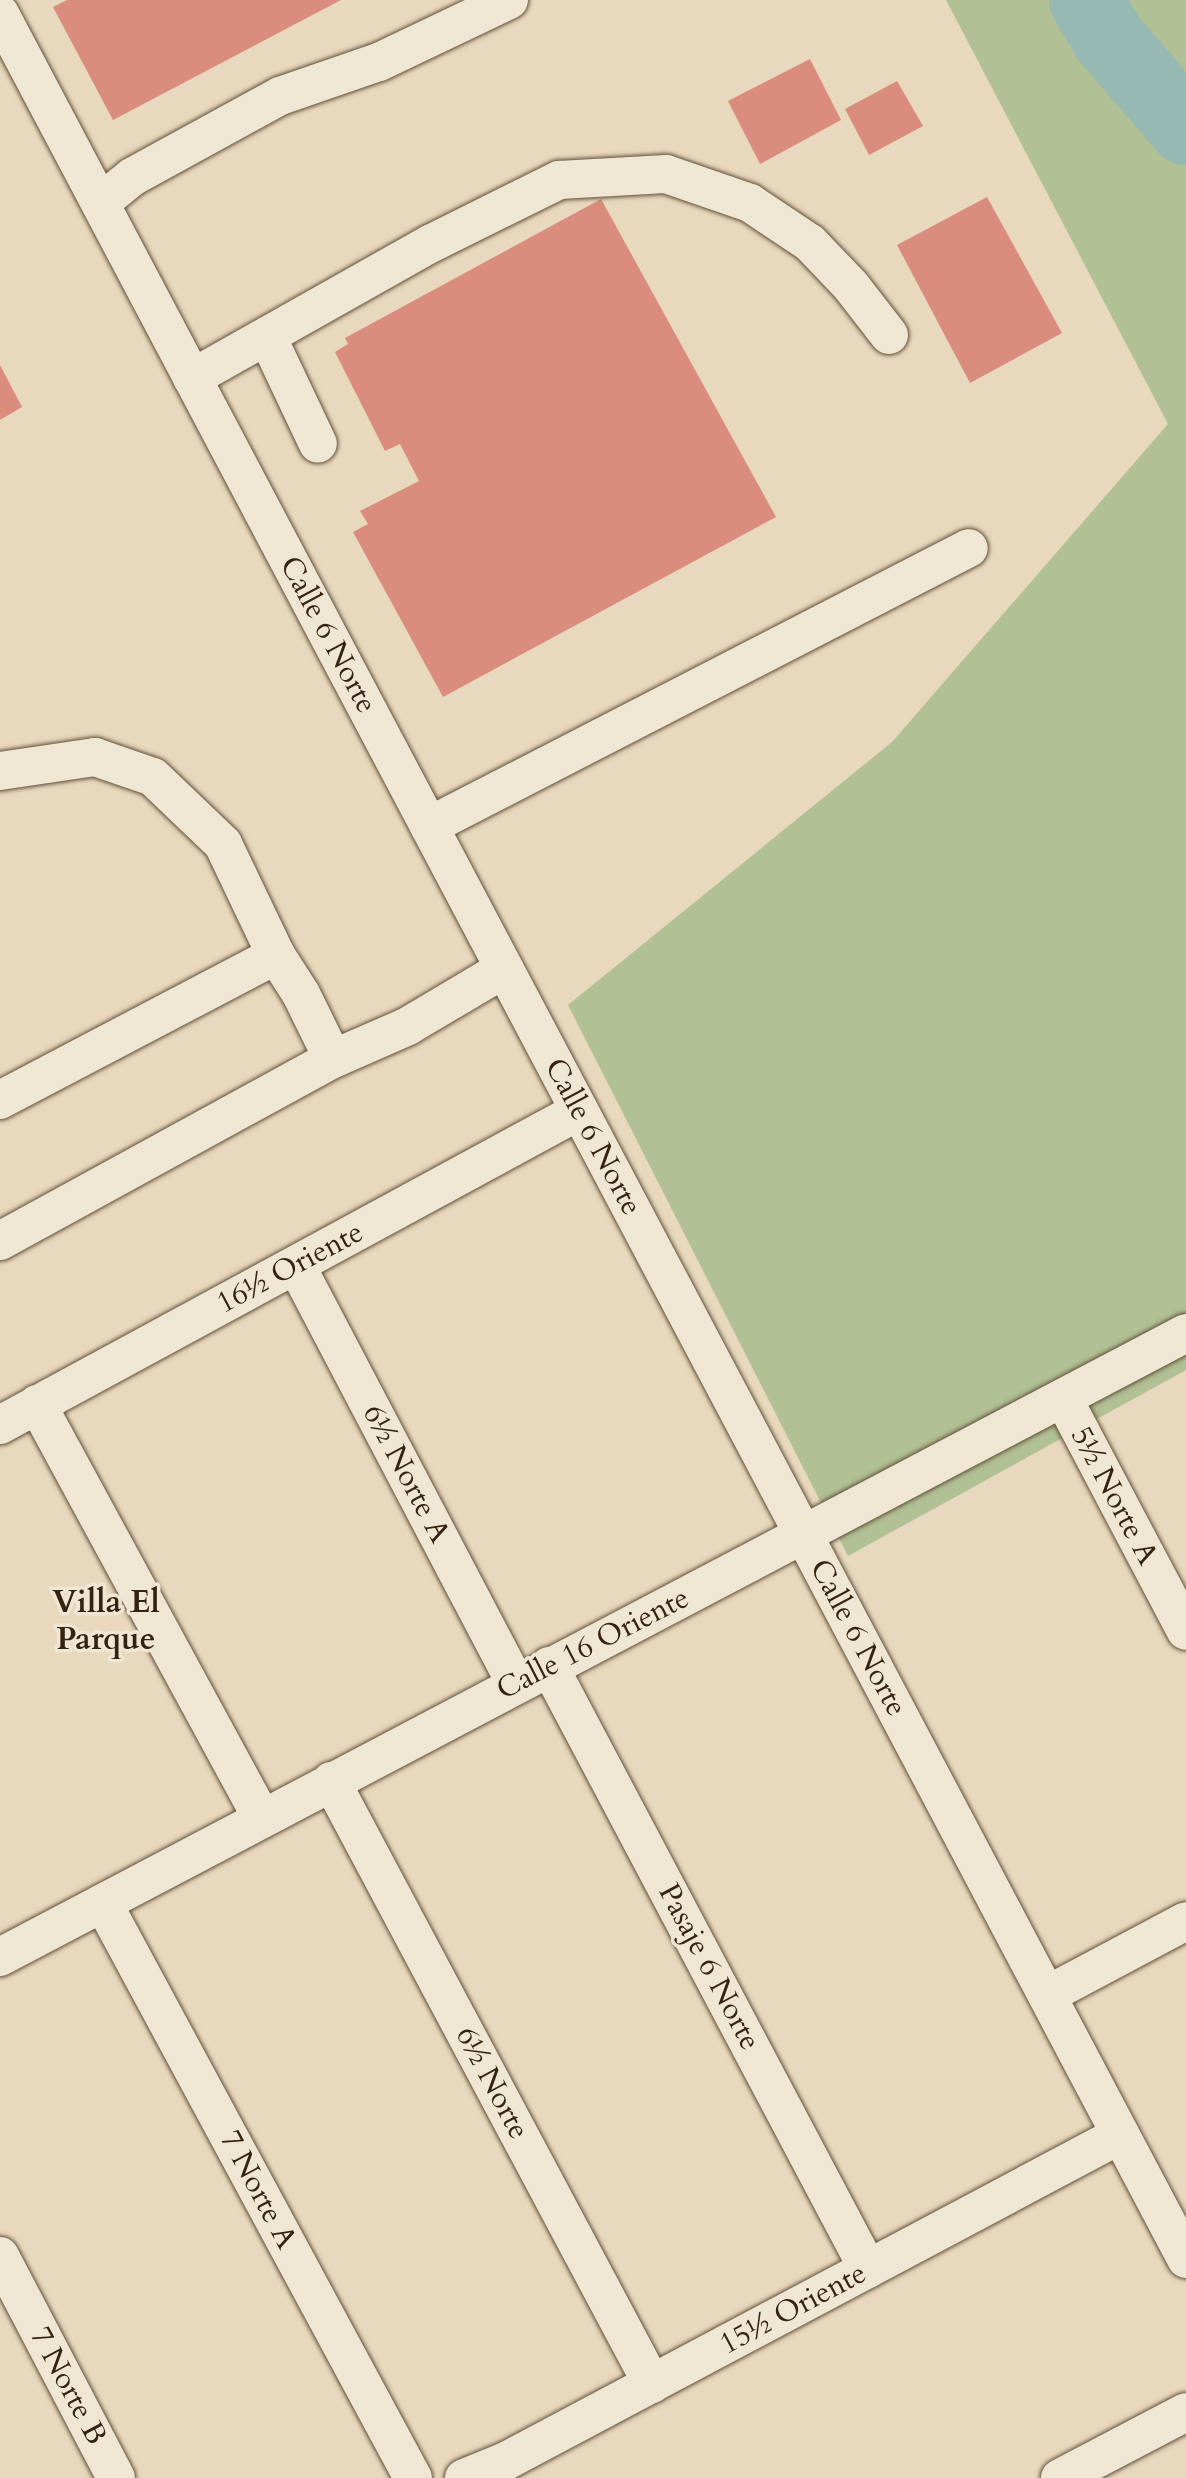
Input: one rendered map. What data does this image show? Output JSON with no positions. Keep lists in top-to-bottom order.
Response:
{
  "streets": {
    "street": [
      "Calle 6 Norte",
      "16½ Oriente",
      "6½ Norte A",
      "5½ Norte A",
      "Calle 16 Oriente",
      "Pasaje 6 Norte",
      "6½ Norte",
      "7 Norte A",
      "15½ Oriente",
      "7 Norte B"
    ]
  },
  "crossings": [
    ["Calle 6 Norte", "16½ Oriente"],
    ["Calle 6 Norte", "Calle 16 Oriente"],
    ["Calle 6 Norte", "15½ Oriente"],
    ["16½ Oriente", "6½ Norte A"],
    ["6½ Norte A", "Calle 16 Oriente"],
    ["5½ Norte A", "Calle 16 Oriente"],
    ["Calle 16 Oriente", "Pasaje 6 Norte"],
    ["Calle 16 Oriente", "6½ Norte"],
    ["Calle 16 Oriente", "7 Norte A"],
    ["Pasaje 6 Norte", "15½ Oriente"],
    ["6½ Norte", "15½ Oriente"]
  ],
  "districts": ["Villa El Parque"]
}
